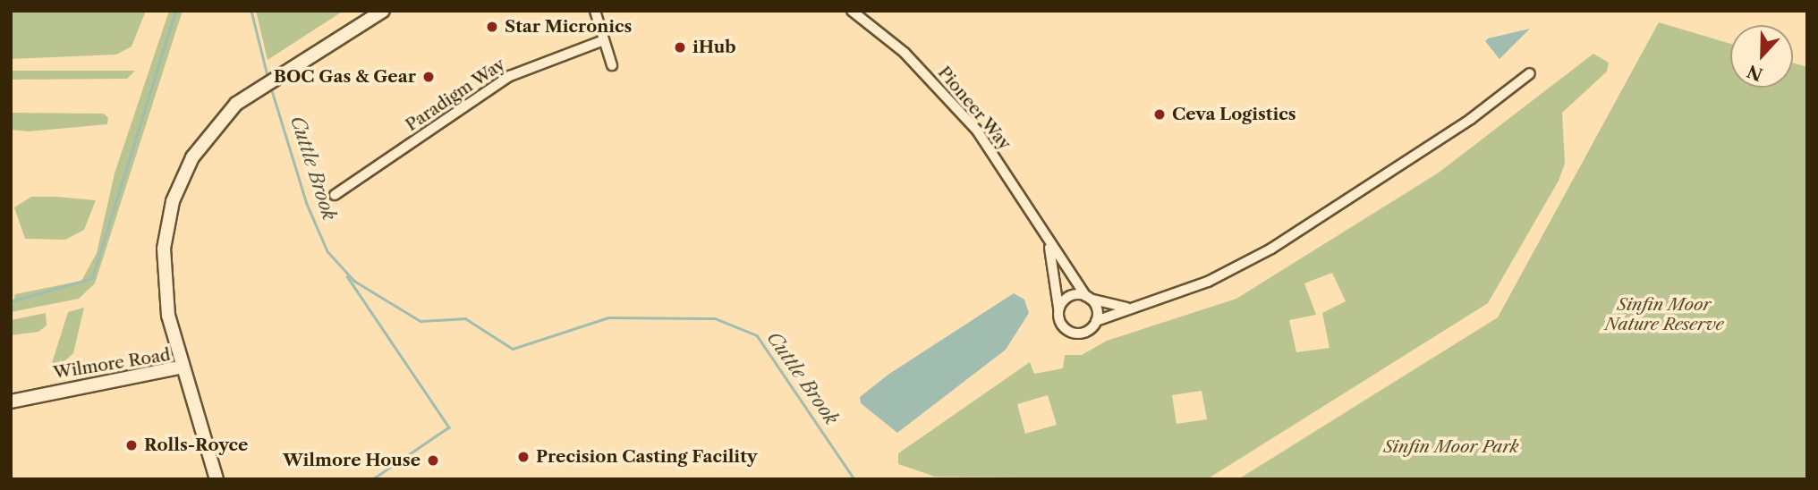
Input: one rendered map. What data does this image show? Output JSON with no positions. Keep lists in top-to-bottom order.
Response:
{
  "streets": {
    "street": ["Paradigm Way", "Pioneer Way", "Wilmore Road"]
  },
  "water": ["Cuttle Brook"],
  "parks": ["Sinfin Moor Nature Reserve", "Sinfin Moor Park"],
  "places": [
    "Star Micronics",
    "iHub",
    "BOC Gas & Gear",
    "Ceva Logistics",
    "Rolls-Royce",
    "Precision Casting Facility",
    "Wilmore House"
  ],
  "north": "bottom"
}
